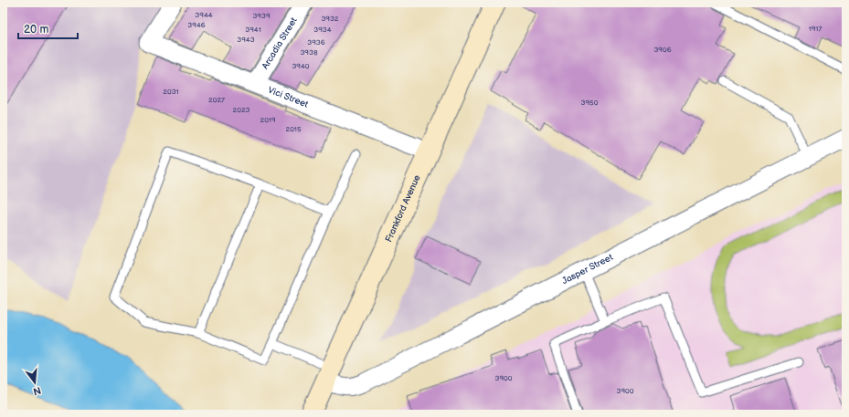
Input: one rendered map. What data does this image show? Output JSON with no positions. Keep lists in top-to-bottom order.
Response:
{
  "streets": {
    "main road": ["Frankford Avenue"],
    "street": ["Arcadia Street", "Vici Street", "Jasper Street"]
  },
  "crossings": [
    ["Arcadia Street", "Vici Street"],
    ["Vici Street", "Frankford Avenue"],
    ["Frankford Avenue", "Jasper Street"]
  ],
  "house_numbers": [
    "3944",
    "3939",
    "3932",
    "3946",
    "1917",
    "3941",
    "3934",
    "3943",
    "3936",
    "3906",
    "3938",
    "3940",
    "2031",
    "2027",
    "3950",
    "2023",
    "2019",
    "2015",
    "3900",
    "3900"
  ],
  "scale_bar": "20 m",
  "north": "bottom"
}
